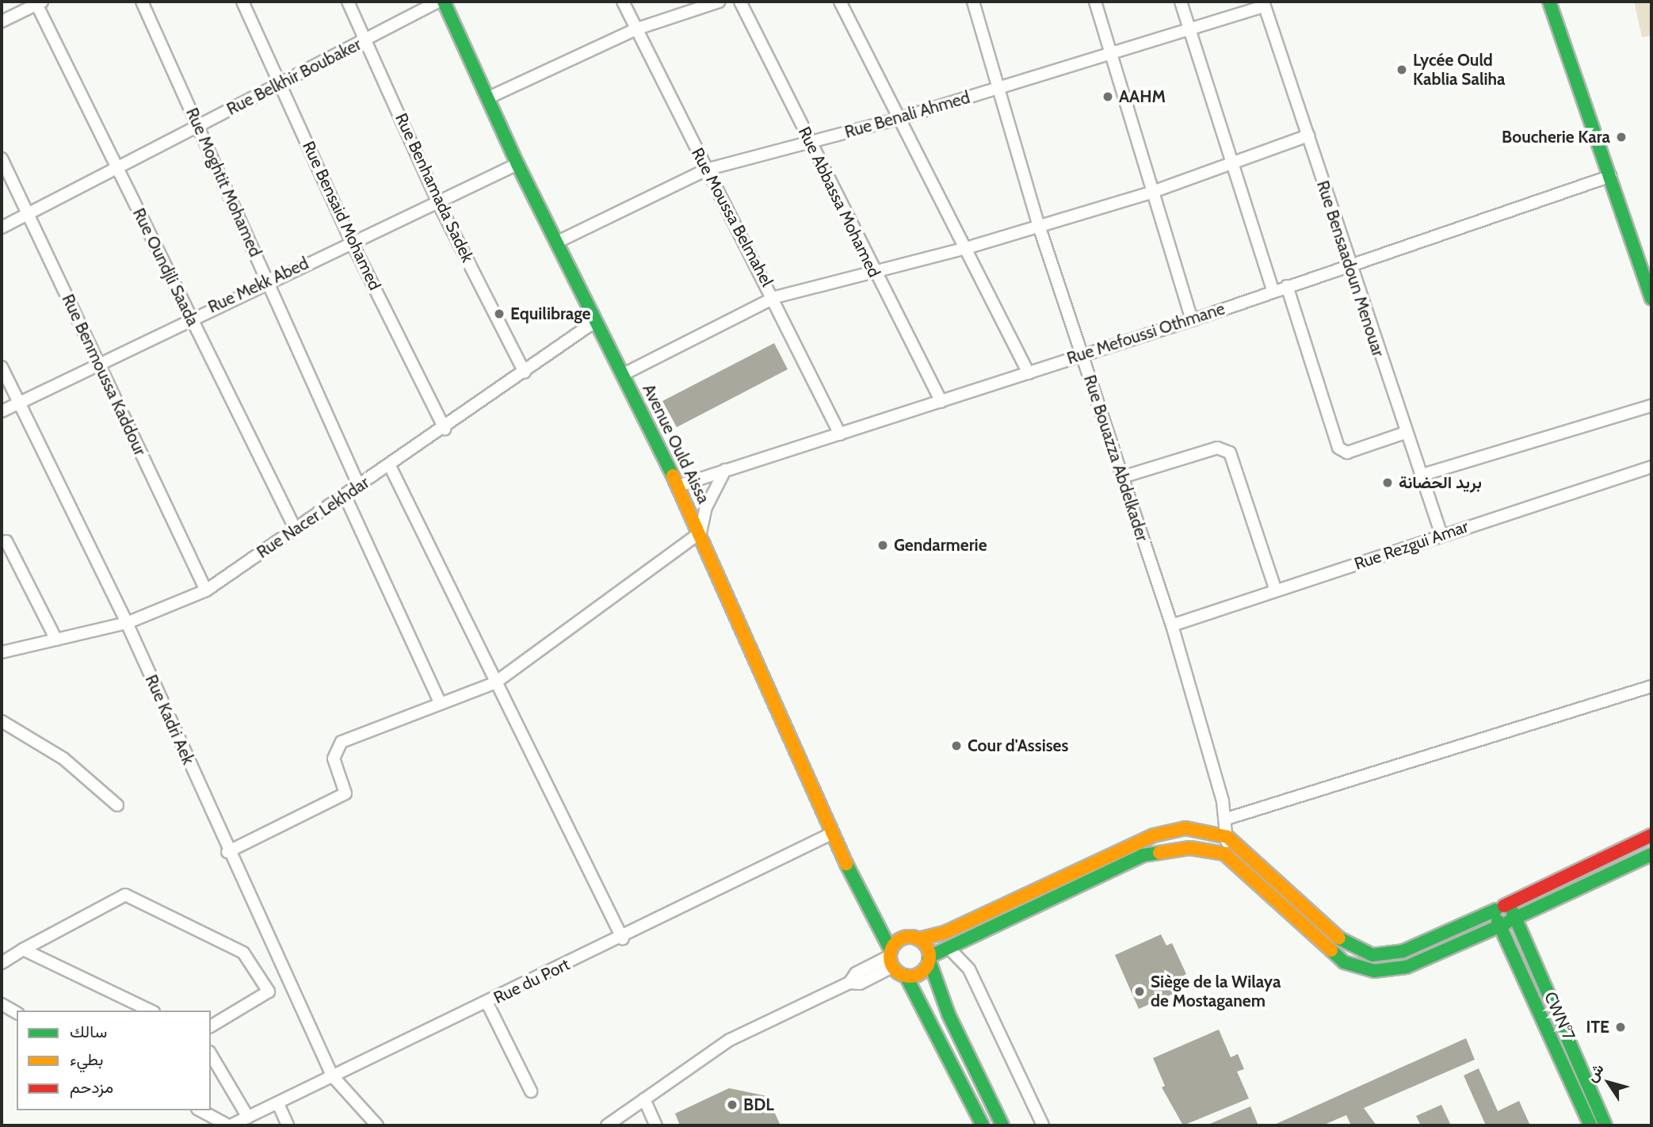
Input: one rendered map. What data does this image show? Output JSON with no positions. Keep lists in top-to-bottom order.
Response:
{
  "streets": {
    "main road": ["Avenue Ould Aissa", "CWN°7"],
    "street": [
      "Rue Belkhir Boubaker",
      "Rue Benali Ahmed",
      "Rue Moghtit Mohamed",
      "Rue Benhamada Sadek",
      "Rue Abbassa Mohamed",
      "Rue Bensaid Mohamed",
      "Rue Moussa Belmahel",
      "Rue Oundjli Saada",
      "Rue Bensaadoun Menouar",
      "Rue Mekk Abed",
      "Rue Mefoussi Othmane",
      "Rue Benmoussa Kaddour",
      "Rue Bouazza Abdelkader",
      "Rue Nacer Lekhdar",
      "Rue Rezgui Amar",
      "Rue Kadri Aek",
      "Rue du Port"
    ]
  },
  "crossings": [
    ["Rue Belkhir Boubaker", "Rue Moghtit Mohamed"],
    ["Rue Belkhir Boubaker", "Rue Benhamada Sadek"],
    ["Rue Belkhir Boubaker", "Rue Bensaid Mohamed"],
    ["Rue Belkhir Boubaker", "Rue Oundjli Saada"],
    ["Rue Belkhir Boubaker", "Rue Benmoussa Kaddour"],
    ["Rue Benali Ahmed", "Rue Abbassa Mohamed"],
    ["Rue Benali Ahmed", "Rue Moussa Belmahel"],
    ["Rue Benali Ahmed", "Rue Bensaadoun Menouar"],
    ["Rue Benali Ahmed", "Avenue Ould Aissa"],
    ["Rue Benali Ahmed", "Rue Bouazza Abdelkader"],
    ["Rue Moghtit Mohamed", "Rue Mekk Abed"],
    ["Rue Moghtit Mohamed", "Rue Nacer Lekhdar"],
    ["Rue Benhamada Sadek", "Rue Mekk Abed"],
    ["Rue Benhamada Sadek", "Rue Nacer Lekhdar"],
    ["Rue Abbassa Mohamed", "Rue Mefoussi Othmane"],
    ["Rue Bensaid Mohamed", "Rue Mekk Abed"],
    ["Rue Bensaid Mohamed", "Rue Nacer Lekhdar"],
    ["Rue Moussa Belmahel", "Rue Mefoussi Othmane"],
    ["Rue Oundjli Saada", "Rue Mekk Abed"],
    ["Rue Oundjli Saada", "Rue Nacer Lekhdar"],
    ["Rue Bensaadoun Menouar", "Rue Mefoussi Othmane"],
    ["Rue Bensaadoun Menouar", "Rue Rezgui Amar"],
    ["Rue Mekk Abed", "Rue Benmoussa Kaddour"],
    ["Rue Mekk Abed", "Avenue Ould Aissa"],
    ["Rue Mekk Abed", "Rue Kadri Aek"],
    ["Rue Mefoussi Othmane", "Avenue Ould Aissa"],
    ["Rue Mefoussi Othmane", "Rue Bouazza Abdelkader"],
    ["Rue Benmoussa Kaddour", "Rue Nacer Lekhdar"],
    ["Avenue Ould Aissa", "Rue Nacer Lekhdar"],
    ["Avenue Ould Aissa", "Rue du Port"],
    ["Rue Bouazza Abdelkader", "Rue Rezgui Amar"],
    ["Rue Nacer Lekhdar", "Rue Kadri Aek"],
    ["Rue Kadri Aek", "Rue du Port"]
  ],
  "places": [
    "Lycée Ould Kablia Saliha",
    "AAHM",
    "Boucherie Kara",
    "Equilibrage",
    "بريد الحضانة",
    "Gendarmerie",
    "Cour d'Assises",
    "Siège de la Wilaya de Mostaganem",
    "ITE",
    "BDL"
  ],
  "legend": ["سالك", "بطيء", "مزدحم"],
  "north": "top left"
}
